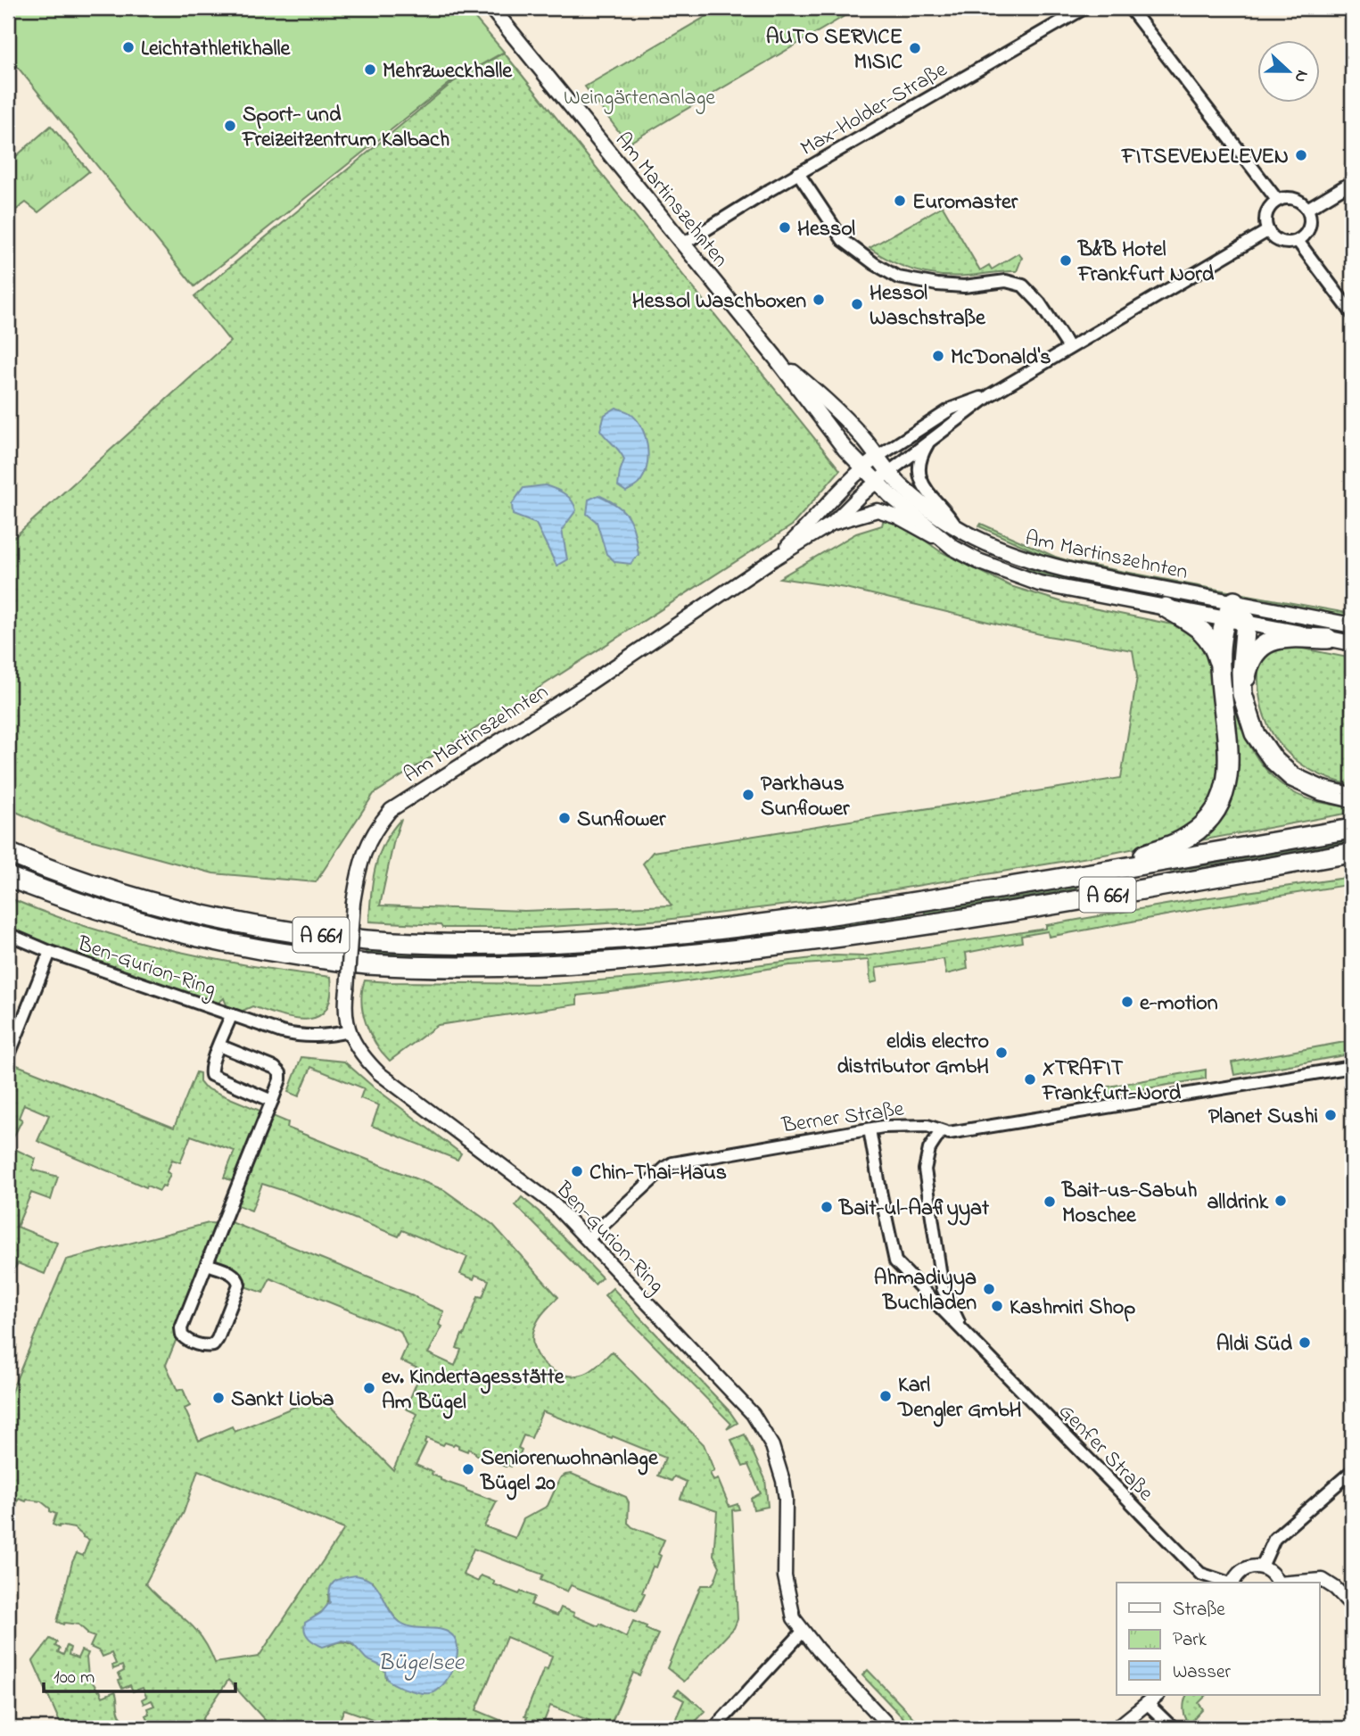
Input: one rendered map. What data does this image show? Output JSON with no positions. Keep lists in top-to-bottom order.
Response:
{
  "streets": {
    "highway": ["A 661"],
    "main road": ["Am Martinszehnten"],
    "street": [
      "Max-Holder-Straße",
      "Ben-Gurion-Ring",
      "Berner Straße",
      "Genfer Straße"
    ]
  },
  "crossings": [
    ["Max-Holder-Straße", "Am Martinszehnten"],
    ["Am Martinszehnten", "A 661"],
    ["Am Martinszehnten", "Ben-Gurion-Ring"],
    ["Ben-Gurion-Ring", "Berner Straße"],
    ["Berner Straße", "Genfer Straße"]
  ],
  "water": ["Bügelsee"],
  "parks": ["Weingärtenanlage"],
  "places": [
    "Leichtathletikhalle",
    "AUTO SERVICE MISIC",
    "Mehrzweckhalle",
    "Sport- und Freizeitzentrum Kalbach",
    "FITSEVENELEVEN",
    "Euromaster",
    "Hessol",
    "B&B Hotel Frankfurt Nord",
    "Hessol Waschboxen",
    "Hessol Waschstraße",
    "McDonald's",
    "Parkhaus Sunflower",
    "Sunflower",
    "e-motion",
    "eldis electro distributor GmbH",
    "XTRAFIT Frankfurt-Nord",
    "Planet Sushi",
    "Chin-Thai-Haus",
    "alldrink",
    "Bait-us-Sabuh Moschee",
    "Bait-ul-Aafiyyat",
    "Ahmadiyya Buchladen",
    "Kashmiri Shop",
    "Aldi Süd",
    "ev. Kindertagesstätte Am Bügel",
    "Karl Dengler GmbH",
    "Sankt Lioba",
    "Seniorenwohnanlage Bügel 20"
  ],
  "legend": ["Straße", "Park", "Wasser"],
  "scale_bar": "100 m",
  "north": "right"
}
